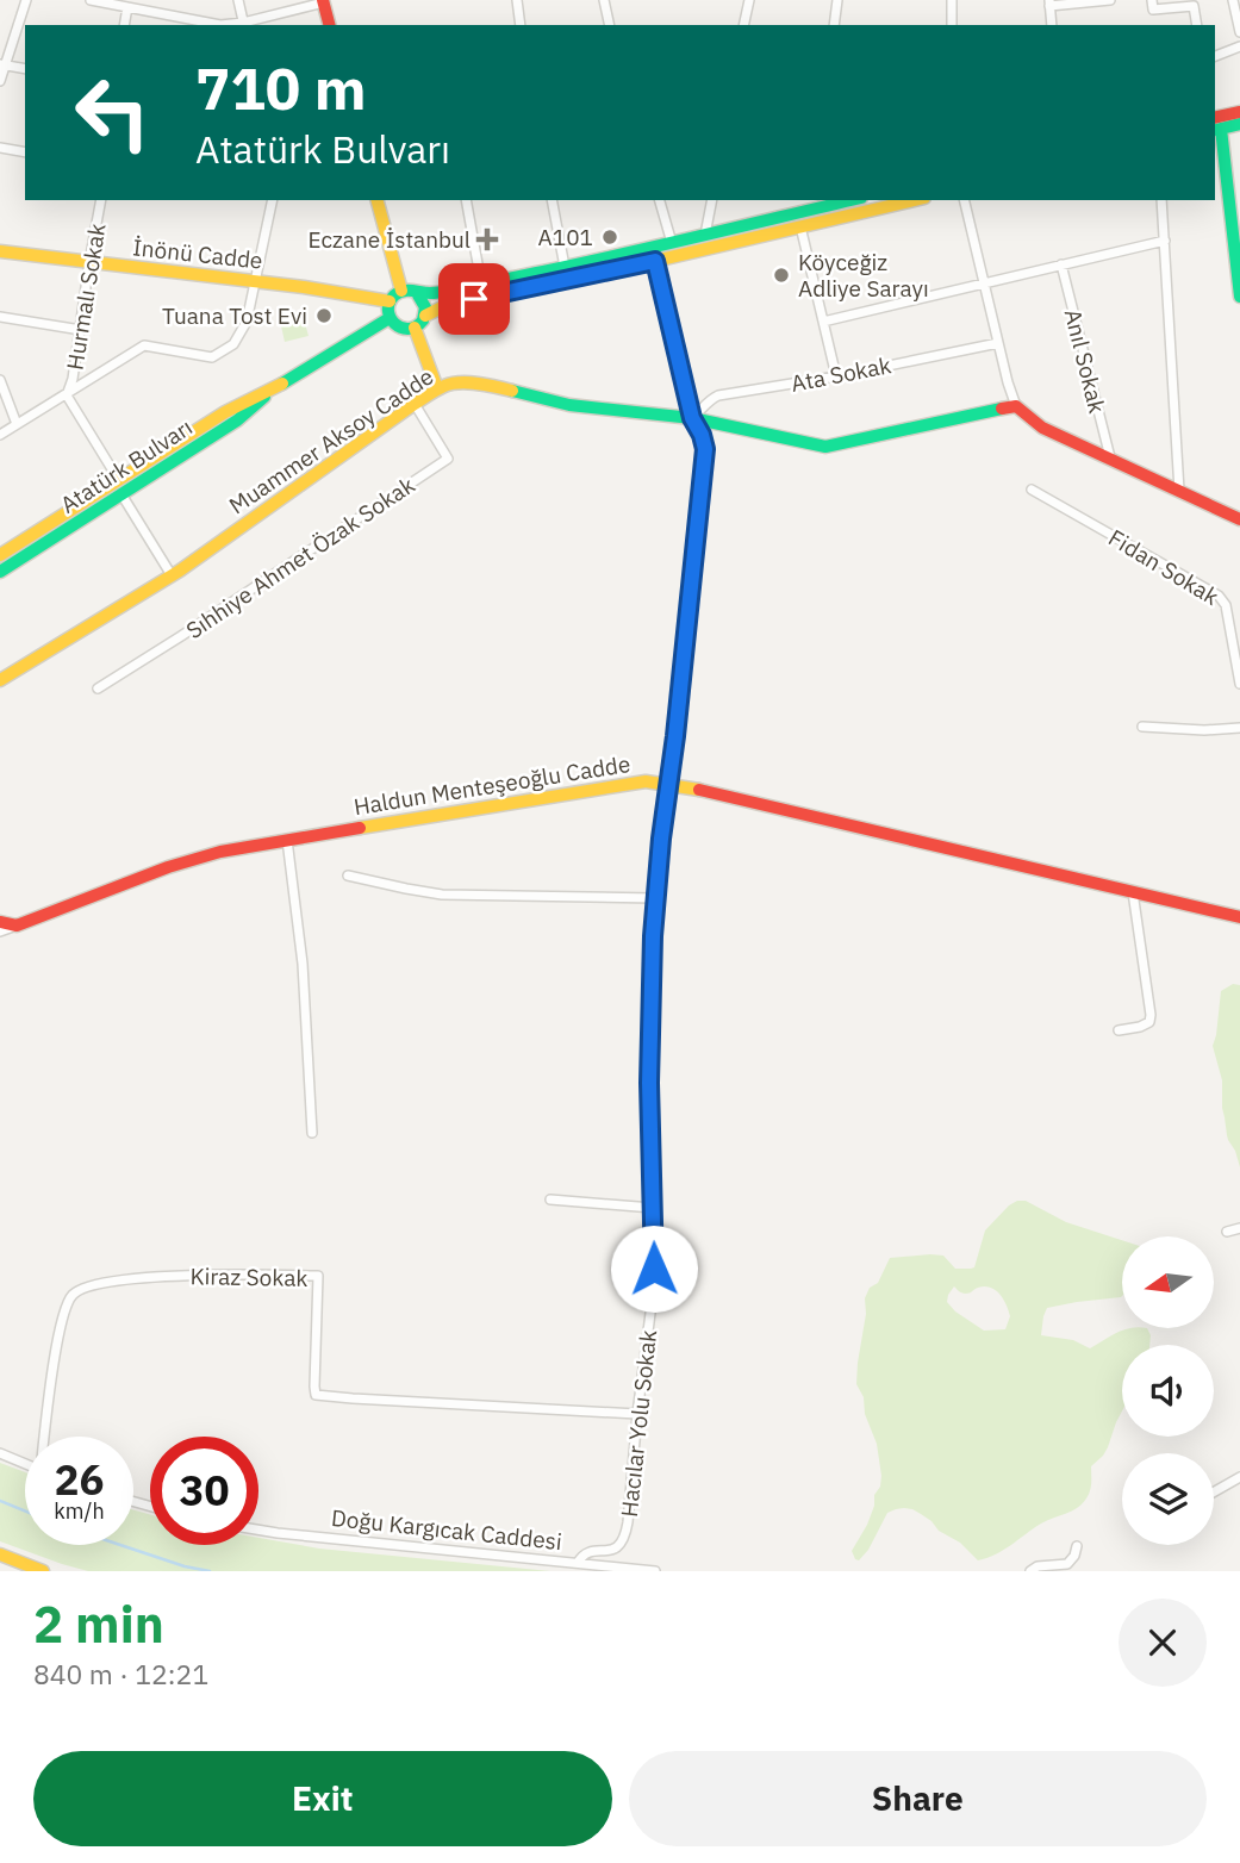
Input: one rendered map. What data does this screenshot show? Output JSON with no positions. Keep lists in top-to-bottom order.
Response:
{
  "streets": {
    "street": [
      "İnönü Cadde",
      "Hurmalı Sokak",
      "Anıl Sokak",
      "Ata Sokak",
      "Muammer Aksoy Cadde",
      "Atatürk Bulvarı",
      "Sıhhiye Ahmet Özak Sokak",
      "Fidan Sokak",
      "Haldun Menteşeoğlu Cadde",
      "Kiraz Sokak",
      "Hacılar Yolu Sokak",
      "Doğu Kargıcak Caddesi"
    ]
  },
  "crossings": [
    ["İnönü Cadde", "Hurmalı Sokak"],
    ["İnönü Cadde", "Atatürk Bulvarı"],
    ["Hurmalı Sokak", "Atatürk Bulvarı"],
    ["Ata Sokak", "Muammer Aksoy Cadde"],
    ["Ata Sokak", "Hacılar Yolu Sokak"],
    ["Muammer Aksoy Cadde", "Sıhhiye Ahmet Özak Sokak"],
    ["Muammer Aksoy Cadde", "Hacılar Yolu Sokak"],
    ["Haldun Menteşeoğlu Cadde", "Hacılar Yolu Sokak"],
    ["Kiraz Sokak", "Hacılar Yolu Sokak"],
    ["Hacılar Yolu Sokak", "Doğu Kargıcak Caddesi"]
  ],
  "places": {
    "other": ["A101", "Köyceğiz Adliye Sarayı", "Tuana Tost Evi"],
    "health": ["Eczane İstanbul"]
  },
  "north": "left",
  "page": {
    "turn": ["710 m", "Atatürk Bulvarı"],
    "speed": "26 km/h",
    "limit": "30",
    "heading": ["2 min", "840 m · 12:21"],
    "buttons": ["Exit", "Share"]
  }
}
